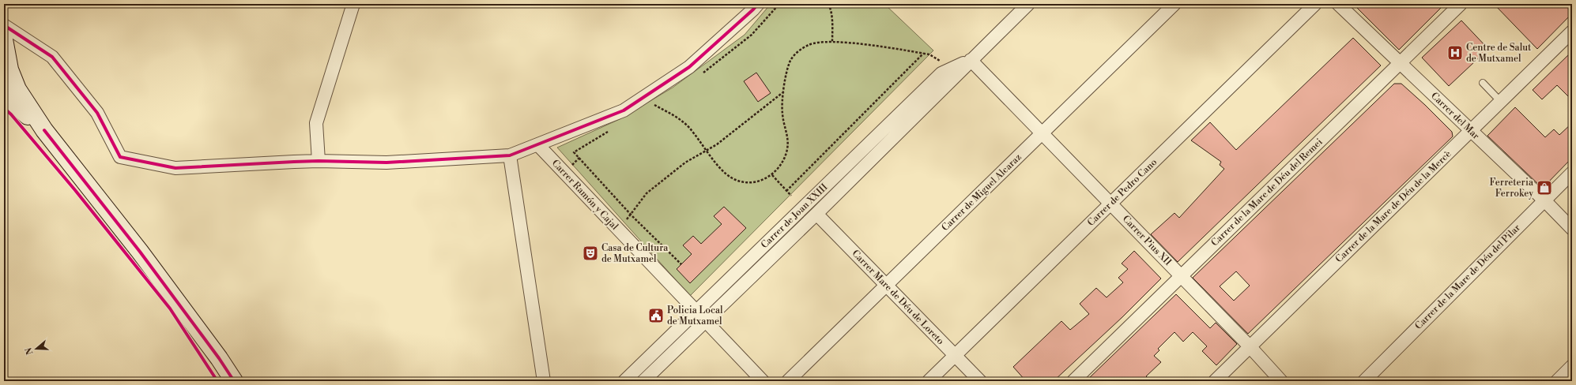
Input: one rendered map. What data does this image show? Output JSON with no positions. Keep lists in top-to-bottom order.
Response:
{
  "streets": {
    "street": [
      "Carrer del Mar",
      "Carrer de Miguel Alcaraz",
      "Carrer de Pedro Cano",
      "Carrer de la Mare de Déu del Remei",
      "Carrer Ramón y Cajal",
      "Carrer de la Mare de Déu de la Mercè",
      "Carrer de Joan XXIII",
      "Carrer Pius XII",
      "Carrer de la Mare de Déu del Pilar",
      "Carrer Mare de Déu de Loreto"
    ]
  },
  "crossings": [
    ["Carrer del Mar", "Carrer de la Mare de Déu del Remei"],
    ["Carrer del Mar", "Carrer de la Mare de Déu de la Mercè"],
    ["Carrer del Mar", "Carrer de la Mare de Déu del Pilar"],
    ["Carrer de Miguel Alcaraz", "Carrer Pius XII"],
    ["Carrer de Miguel Alcaraz", "Carrer Mare de Déu de Loreto"],
    ["Carrer de Pedro Cano", "Carrer Pius XII"],
    ["Carrer de Pedro Cano", "Carrer Mare de Déu de Loreto"],
    ["Carrer de la Mare de Déu del Remei", "Carrer Pius XII"],
    ["Carrer Ramón y Cajal", "Carrer de Joan XXIII"],
    ["Carrer de la Mare de Déu de la Mercè", "Carrer Pius XII"],
    ["Carrer de Joan XXIII", "Carrer Pius XII"],
    ["Carrer de Joan XXIII", "Carrer Mare de Déu de Loreto"]
  ],
  "places": {
    "hospital": ["Centre de Salut de Mutxamel"],
    "shop": ["Ferreteria Ferrokey"],
    "theatre": ["Casa de Cultura de Mutxamel"],
    "public building": ["Policia Local de Mutxamel"]
  },
  "north": "left"
}
